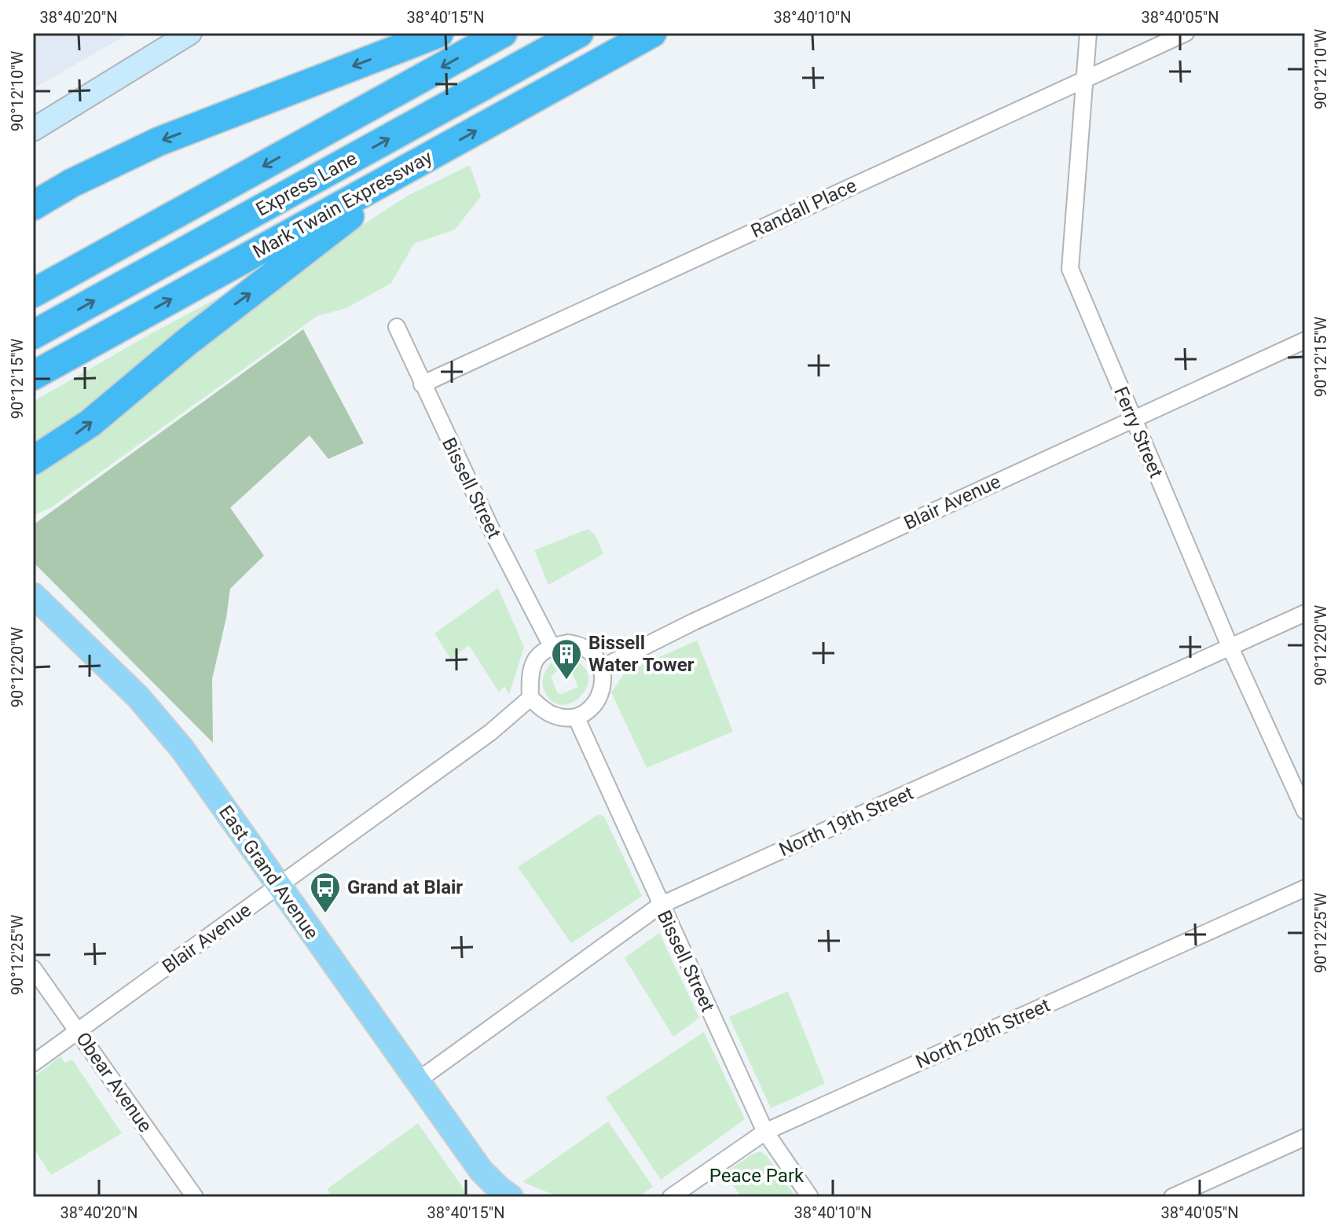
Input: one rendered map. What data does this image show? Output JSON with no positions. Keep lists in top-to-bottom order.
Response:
{
  "streets": {
    "highway": ["Express Lane", "Mark Twain Expressway"],
    "main road": ["East Grand Avenue"],
    "street": [
      "Randall Place",
      "Ferry Street",
      "Bissell Street",
      "Blair Avenue",
      "North 19th Street",
      "North 20th Street",
      "Obear Avenue"
    ]
  },
  "crossings": [
    ["Randall Place", "Ferry Street"],
    ["Randall Place", "Bissell Street"],
    ["Ferry Street", "Blair Avenue"],
    ["Ferry Street", "North 19th Street"],
    ["Bissell Street", "Blair Avenue"],
    ["Bissell Street", "North 19th Street"],
    ["Bissell Street", "North 20th Street"],
    ["Blair Avenue", "East Grand Avenue"],
    ["Blair Avenue", "Obear Avenue"],
    ["North 19th Street", "East Grand Avenue"]
  ],
  "parks": ["Peace Park"],
  "places": {
    "building": ["Bissell Water Tower"],
    "bus stop": ["Grand at Blair"]
  },
  "coordinates": [
    "38°40'20\"N",
    "38°40'15\"N",
    "38°40'10\"N",
    "38°40'05\"N",
    "90°12'10\"W",
    "90°12'15\"W",
    "90°12'20\"W",
    "90°12'25\"W"
  ]
}
